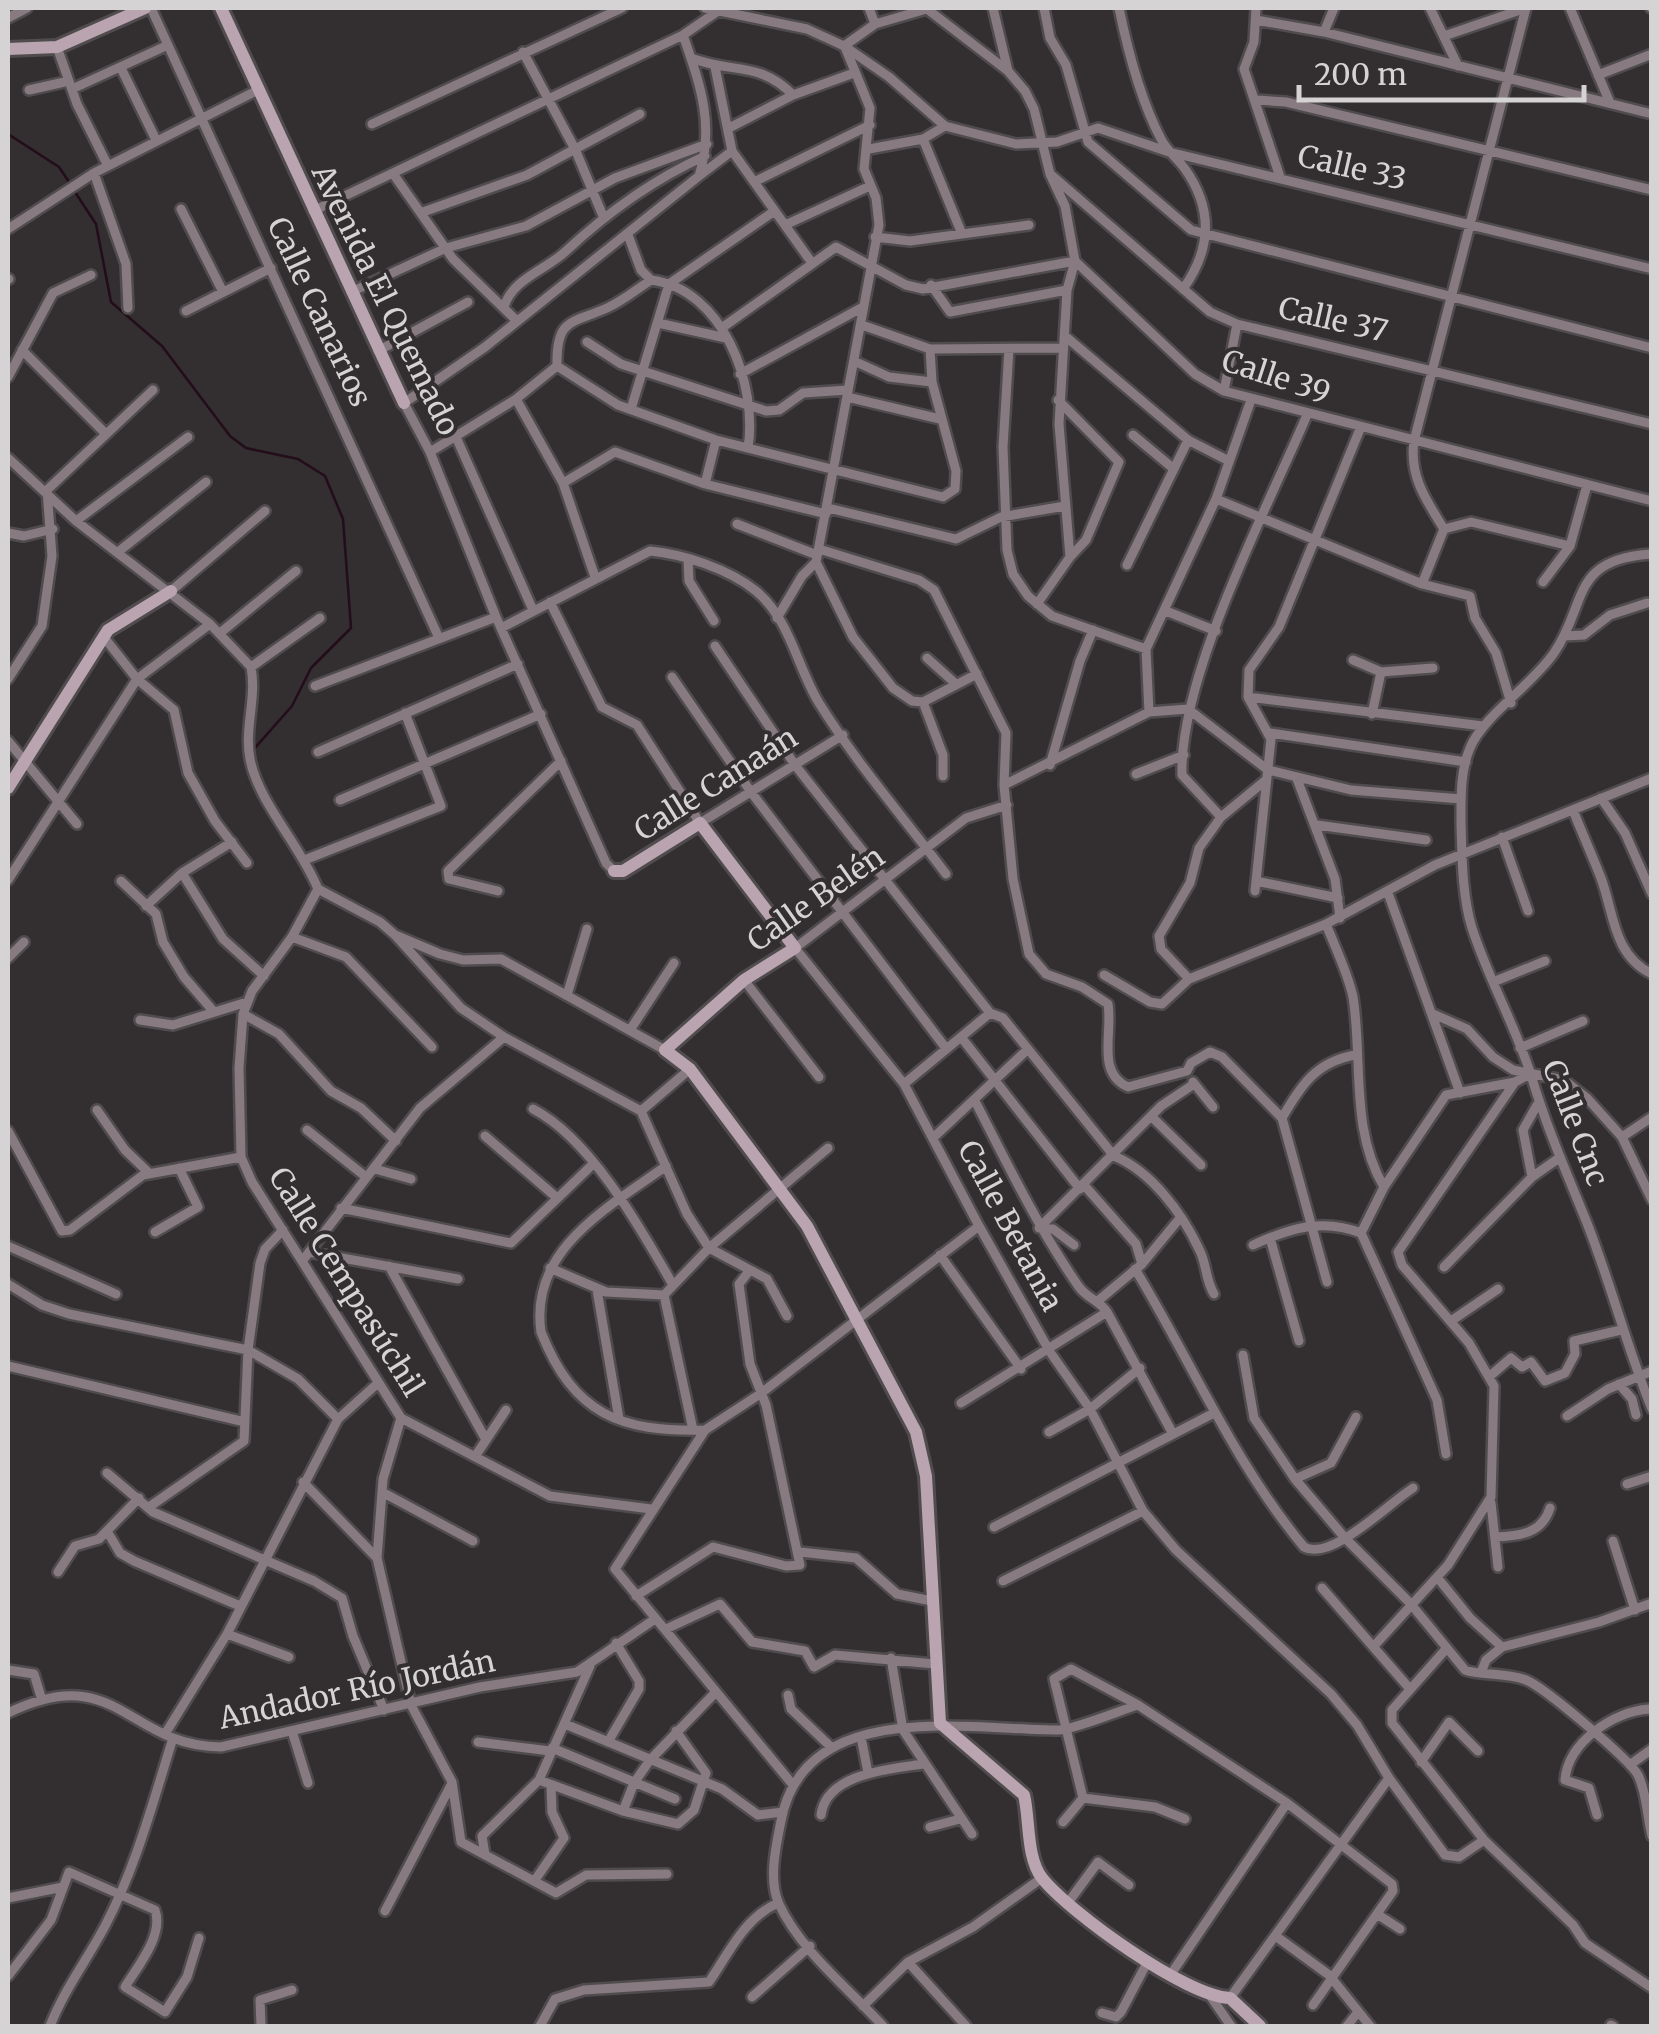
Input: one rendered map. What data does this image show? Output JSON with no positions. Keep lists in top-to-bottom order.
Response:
{
  "streets": {
    "street": [
      "Calle 33",
      "Avenida El Quemado",
      "Calle Canarios",
      "Calle 37",
      "Calle 39",
      "Calle Canaán",
      "Calle Belén",
      "Calle Cnc",
      "Calle Betania",
      "Calle Cempasúchil",
      "Andador Río Jordán"
    ]
  },
  "crossings": [
    ["Avenida El Quemado", "Calle Canaán"],
    ["Calle Canaán", "Calle Betania"],
    ["Calle Belén", "Calle Betania"]
  ],
  "scale_bar": "200 m"
}
